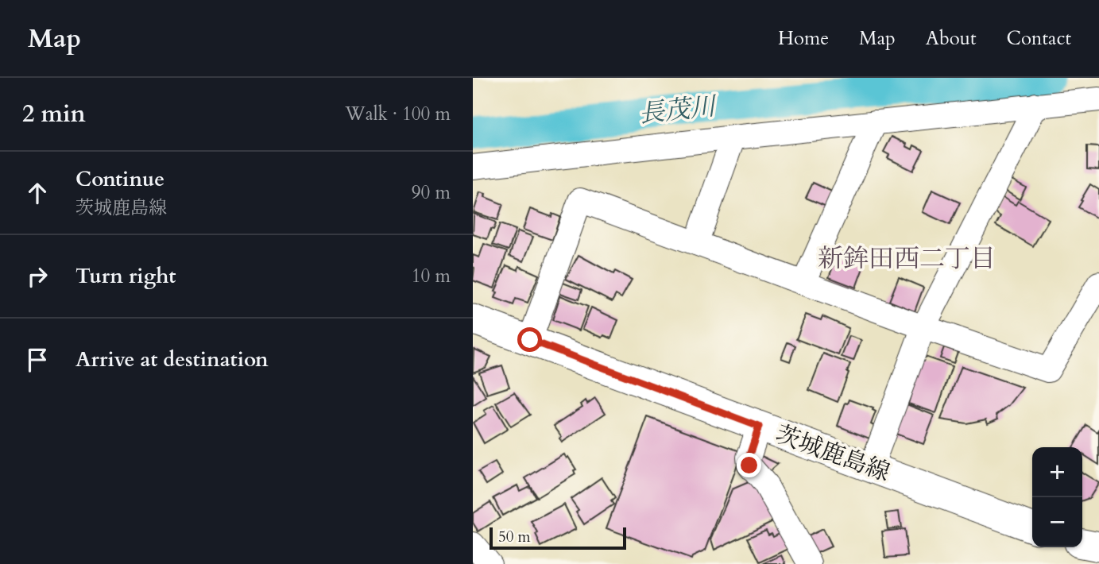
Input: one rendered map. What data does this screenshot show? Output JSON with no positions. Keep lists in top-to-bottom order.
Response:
{
  "streets": {
    "main road": ["茨城鹿島線"]
  },
  "districts": ["新鉾田西二丁目"],
  "water": ["長茂川"],
  "scale_bar": "50 m",
  "page": {
    "header": "Map",
    "nav": [
      "Home",
      "Map",
      "About",
      "Contact"
    ],
    "heading": ["2 min", "Walk · 100 m"],
    "list": [
      ["Continue", "茨城鹿島線", "90 m"],
      ["Turn right", "10 m"],
      "Arrive at destination"
    ],
    "map_buttons": ["+", "−"],
    "scale": "50 m"
  }
}
